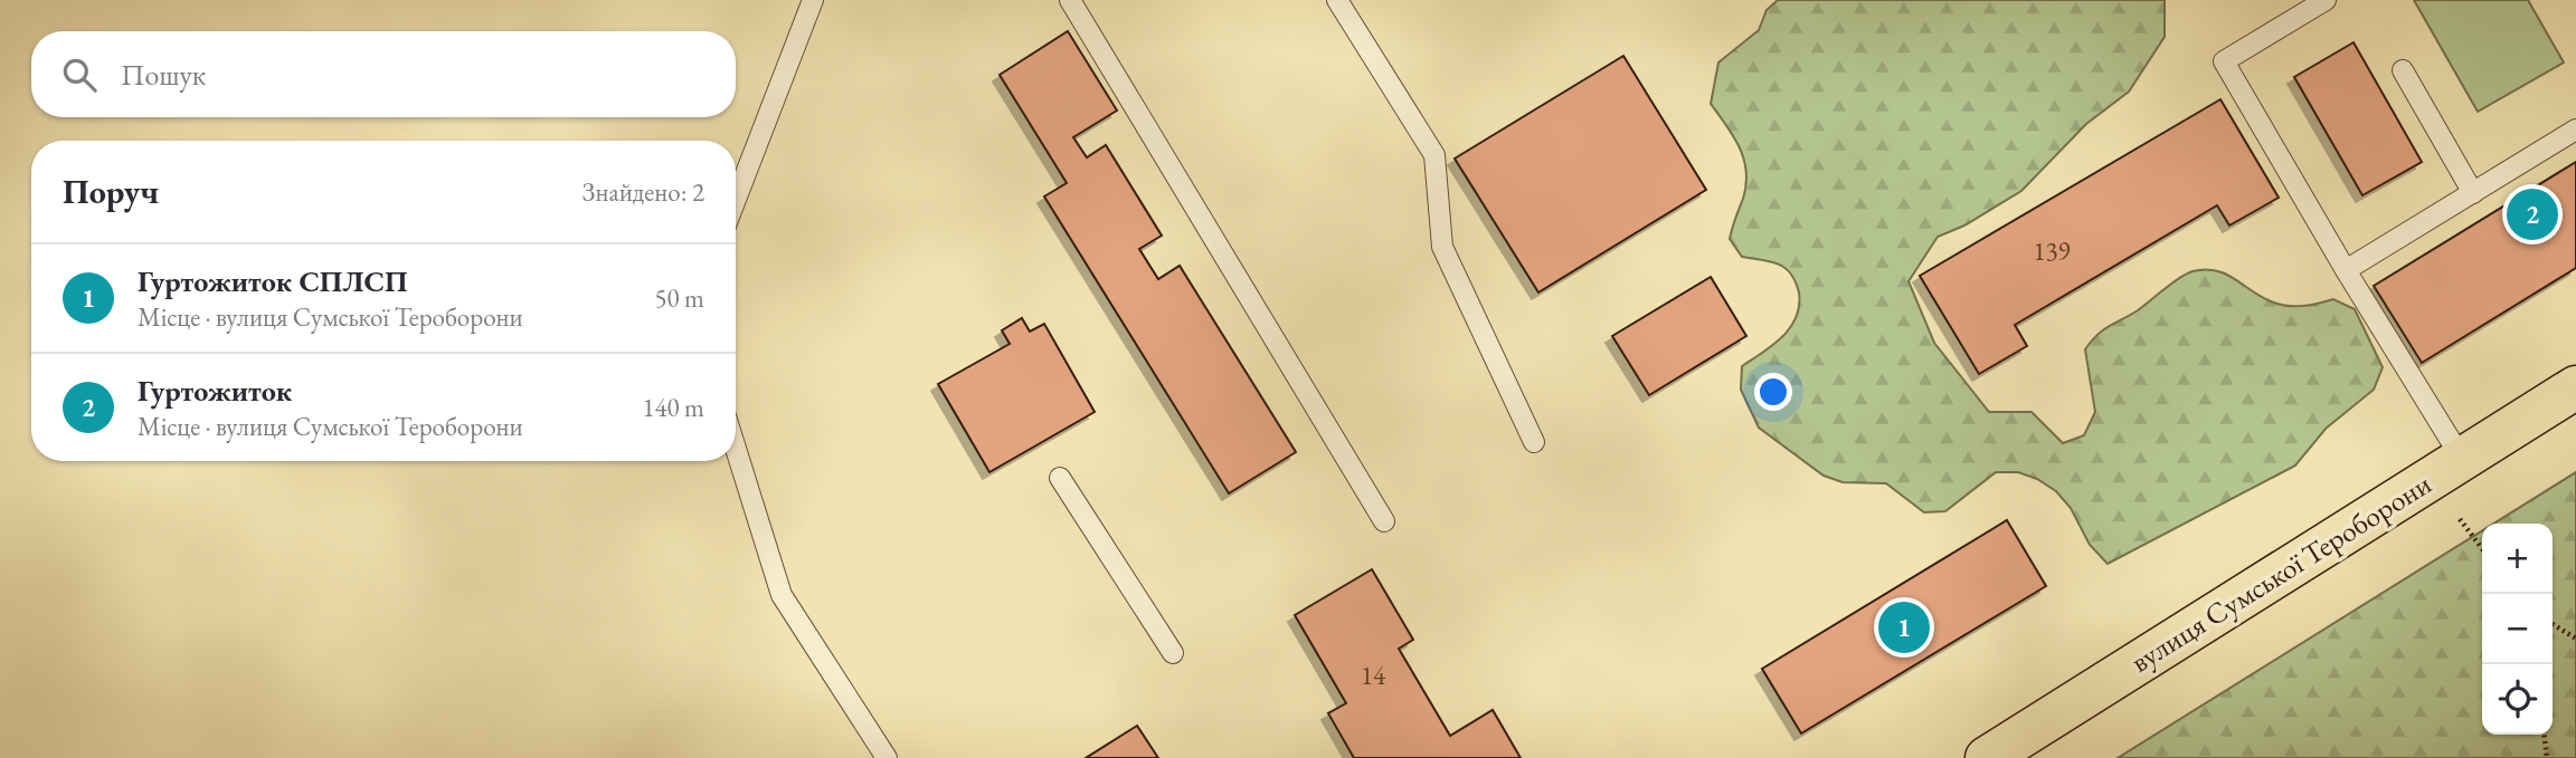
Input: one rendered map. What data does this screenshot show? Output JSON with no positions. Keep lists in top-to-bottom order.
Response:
{
  "streets": {
    "main road": ["вулиця Сумської Тероборони"]
  },
  "house_numbers": ["139", "14"],
  "page": {
    "search": "Пошук",
    "heading": ["Поруч", "Знайдено: 2"],
    "pins": ["2", "1"],
    "list": [
      {
        "mark": "1",
        "name": "Гуртожиток СПЛСП",
        "note": "Місце · вулиця Сумської Тероборони",
        "value": "50 m"
      },
      {
        "mark": "2",
        "name": "Гуртожиток",
        "note": "Місце · вулиця Сумської Тероборони",
        "value": "140 m"
      }
    ],
    "map_buttons": ["+", "−"]
  }
}
